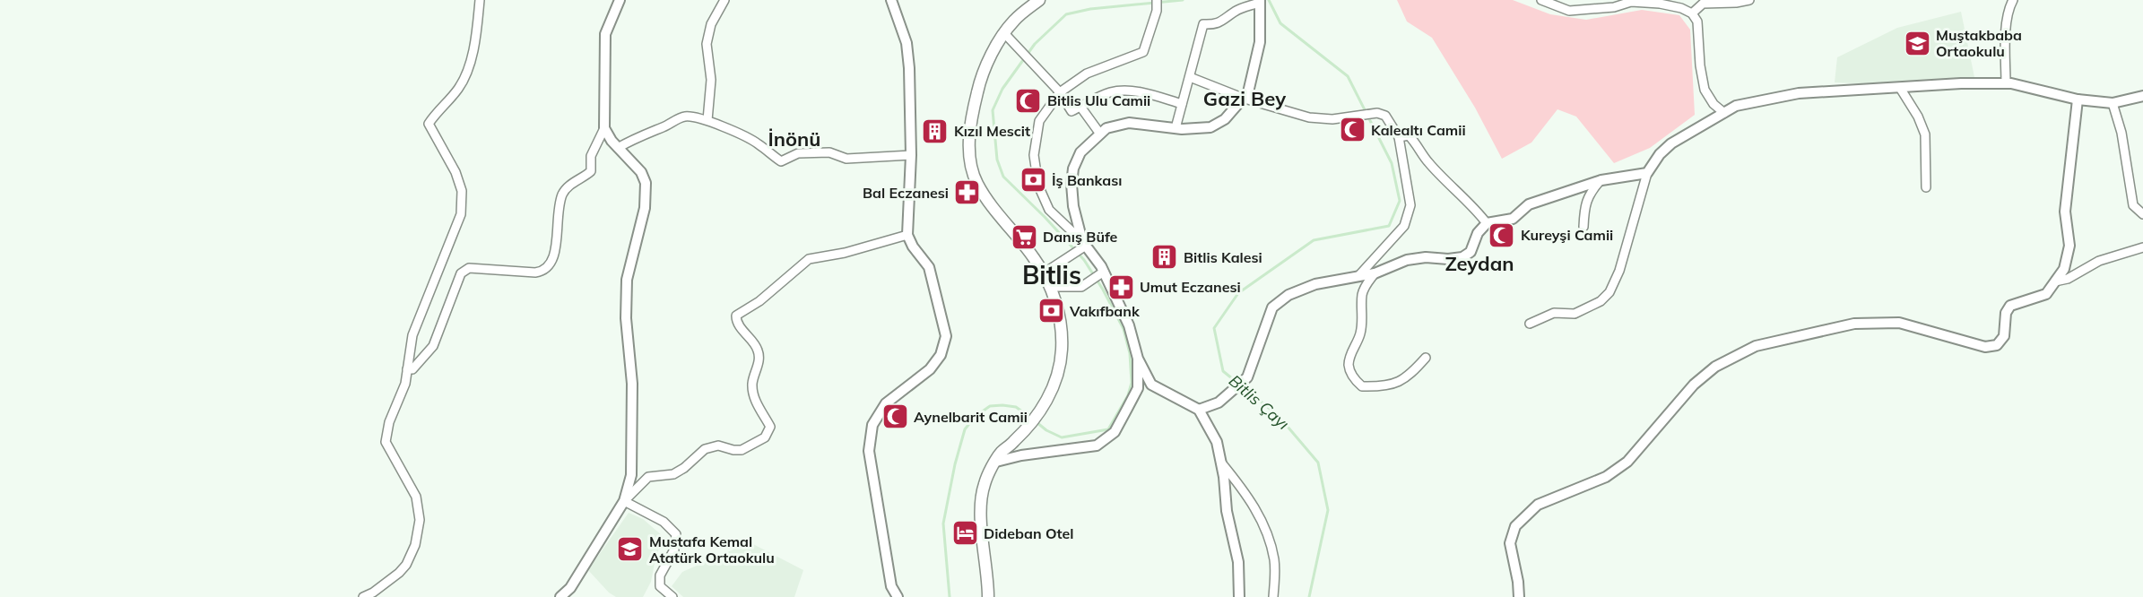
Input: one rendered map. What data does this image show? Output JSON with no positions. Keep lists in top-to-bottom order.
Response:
{
  "districts": [
    "Gazi Bey",
    "İnönü",
    "Zeydan",
    "Bitlis"
  ],
  "water": ["Bitlis Çayı"],
  "places": {
    "school or university": ["Muştakbaba Ortaokulu", "Mustafa Kemal Atatürk Ortaokulu"],
    "mosque": [
      "Bitlis Ulu Camii",
      "Kalealtı Camii",
      "Kureyşi Camii",
      "Aynelbarit Camii"
    ],
    "building": ["Kızıl Mescit", "Bitlis Kalesi"],
    "bank": ["İş Bankası", "Vakıfbank"],
    "pharmacy": ["Bal Eczanesi", "Umut Eczanesi"],
    "supermarket": ["Danış Büfe"],
    "hotel": ["Dideban Otel"]
  }
}
